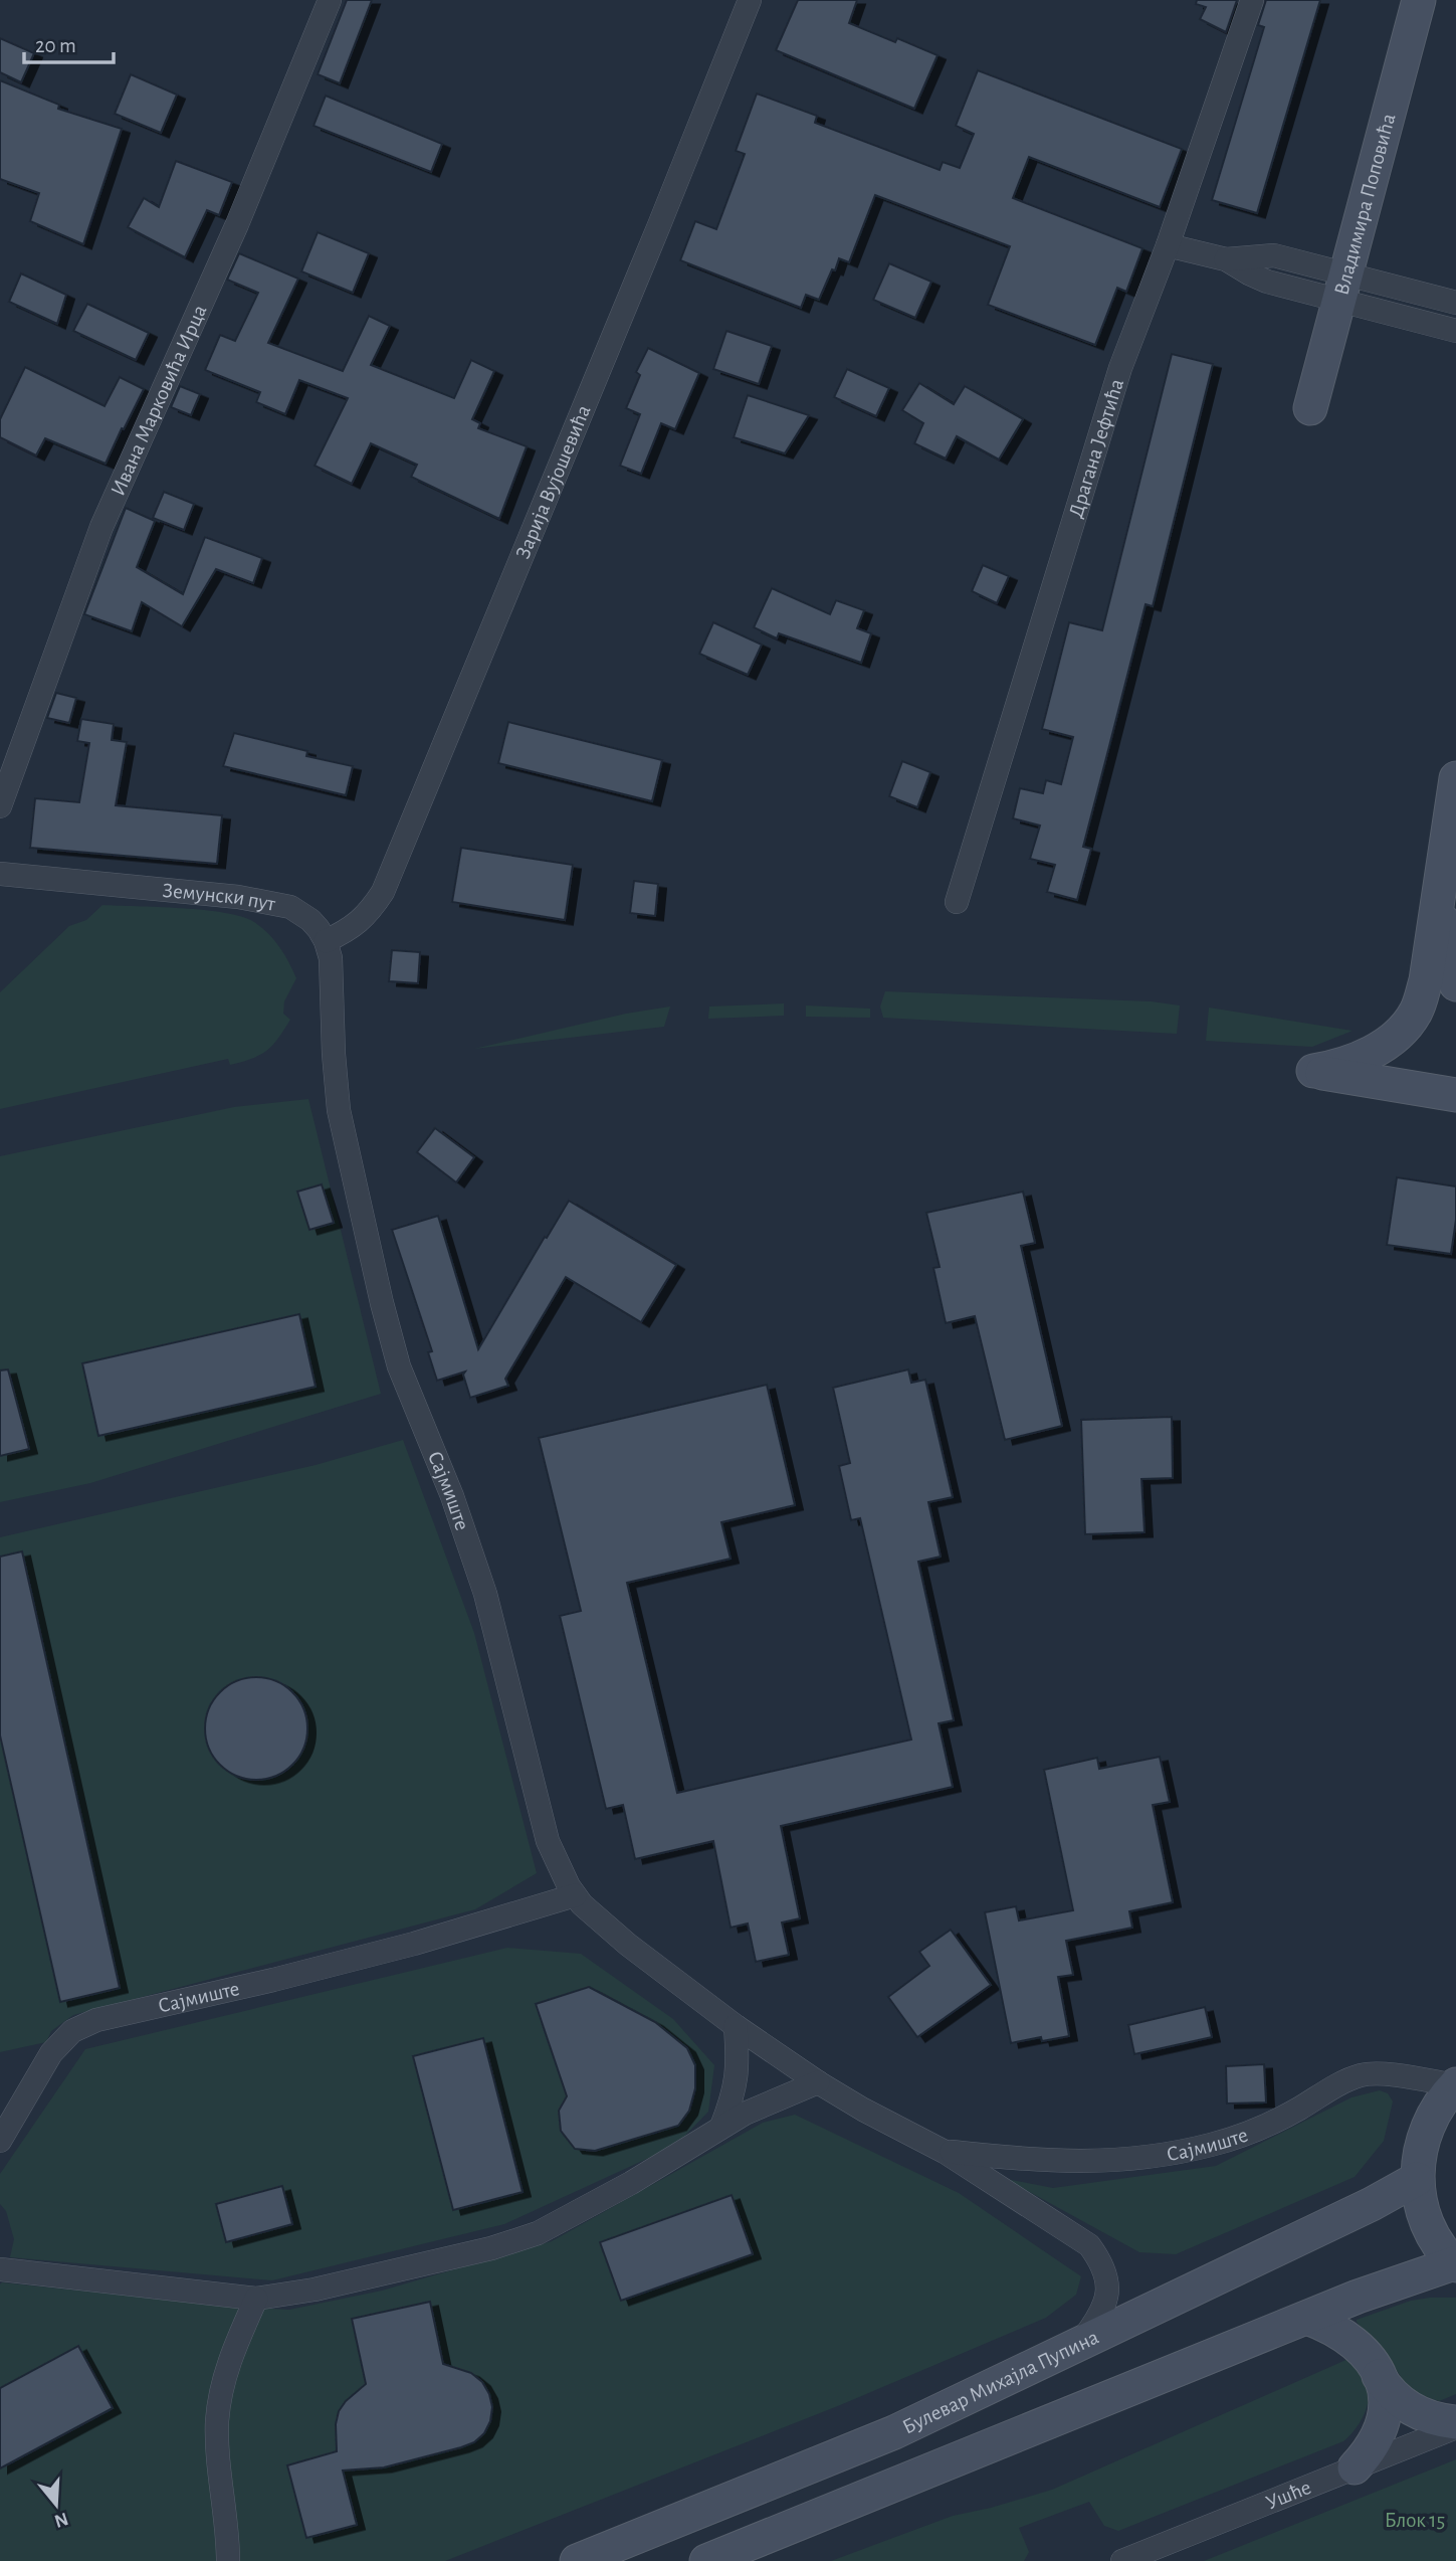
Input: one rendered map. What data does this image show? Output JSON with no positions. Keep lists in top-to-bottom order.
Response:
{
  "streets": {
    "main road": ["Владимира Поповића", "Булевар Михајла Пупина"],
    "street": [
      "Ивана Марковића Ирца",
      "Драгана Јефтића",
      "Зарија Вујошевића",
      "Земунски пут",
      "Сајмиште",
      "Ушће"
    ]
  },
  "crossings": [
    ["Зарија Вујошевића", "Земунски пут"],
    ["Зарија Вујошевића", "Сајмиште"],
    ["Земунски пут", "Сајмиште"],
    ["Сајмиште", "Булевар Михајла Пупина"]
  ],
  "parks": ["Блок 15"],
  "scale_bar": "20 m",
  "north": "bottom"
}
